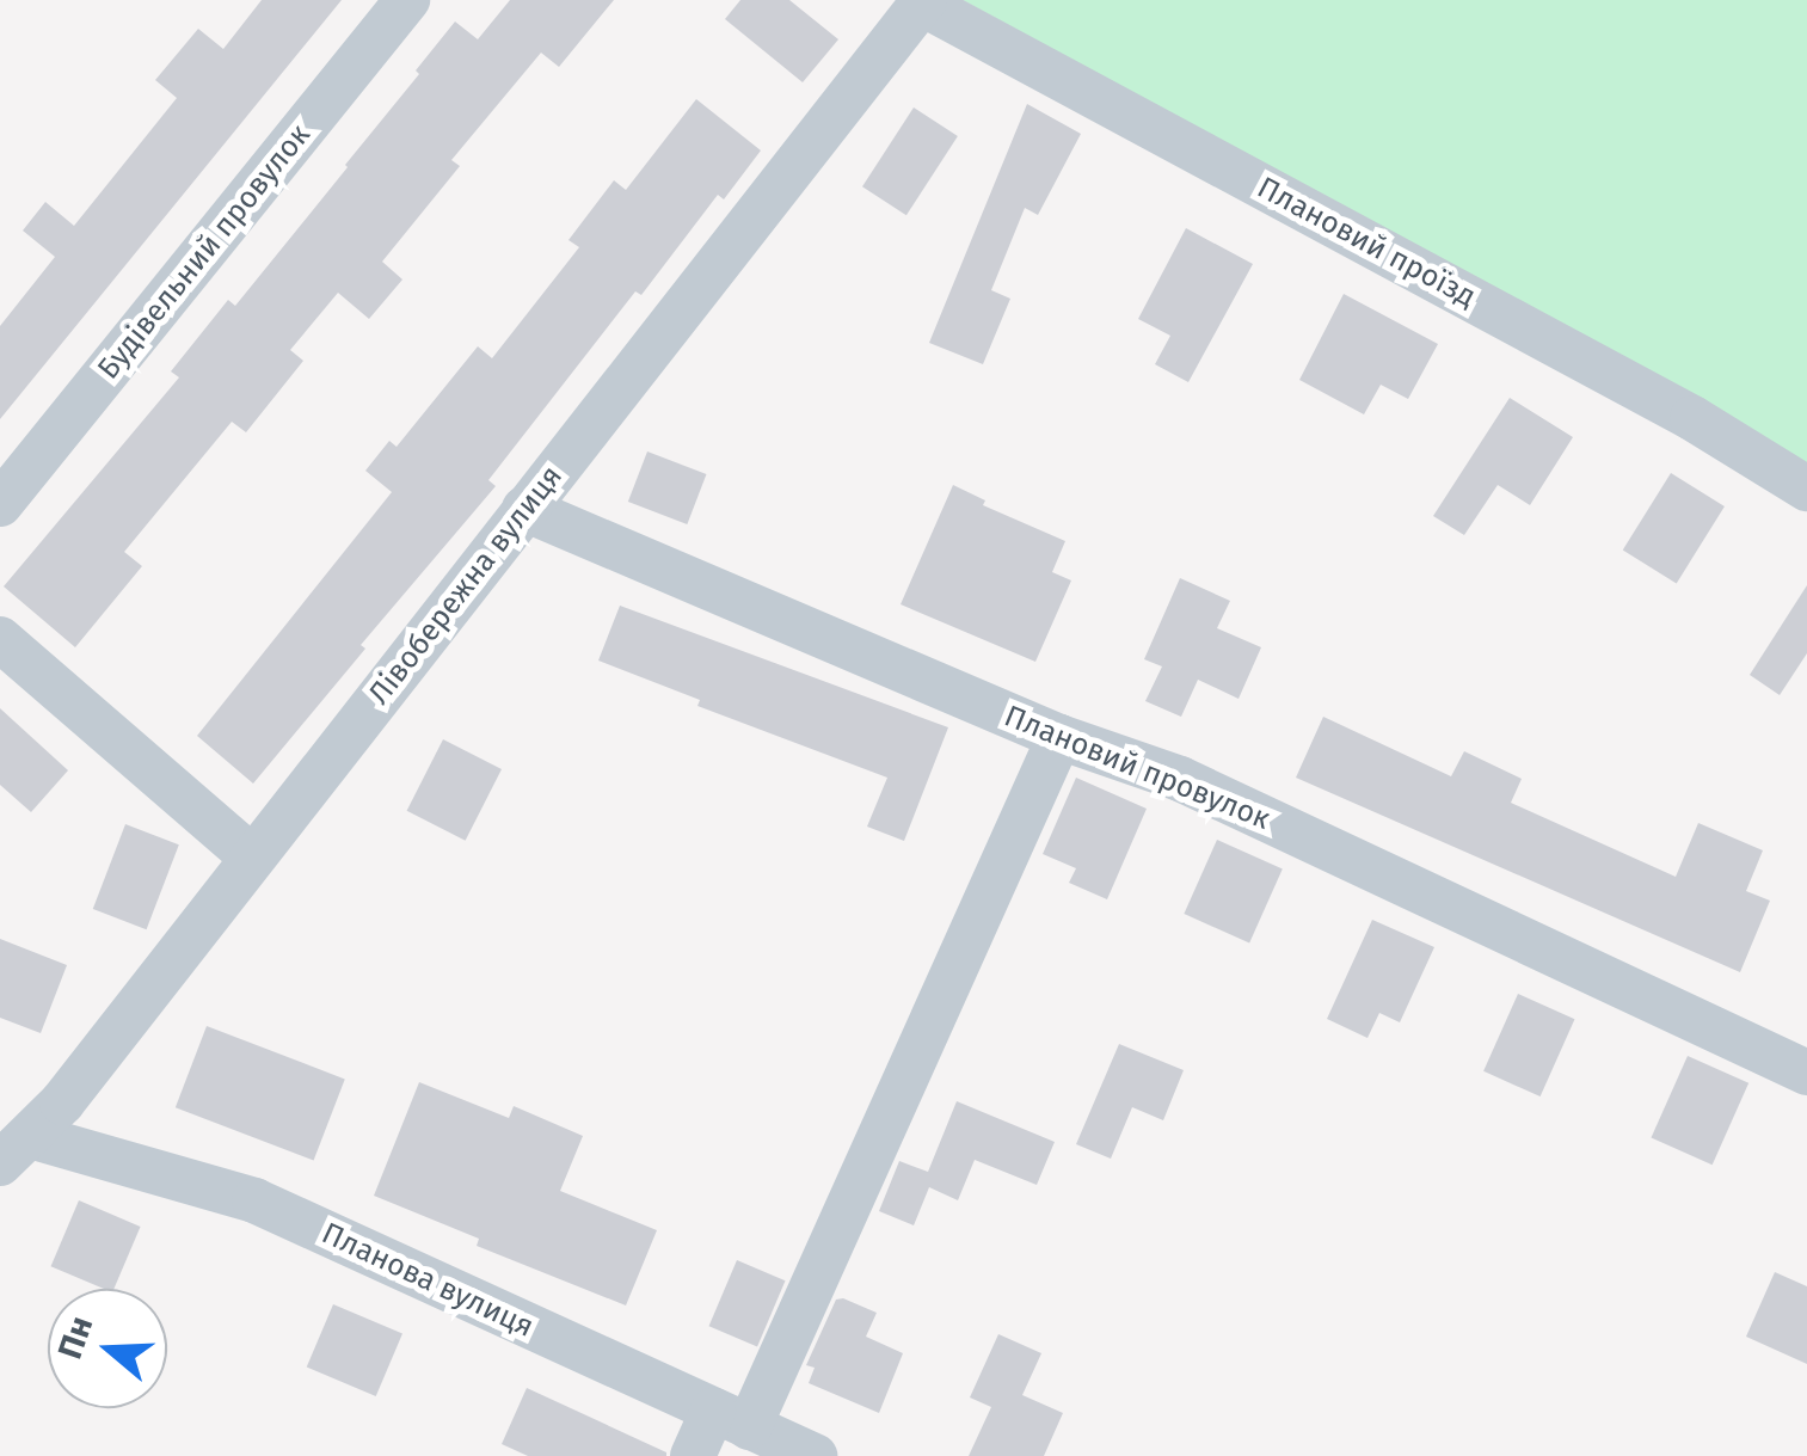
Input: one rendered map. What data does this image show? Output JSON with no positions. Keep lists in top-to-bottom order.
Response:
{
  "streets": {
    "street": [
      "Плановий проїзд",
      "Будівельний провулок",
      "Лівобережна вулиця",
      "Плановий провулок",
      "Планова вулиця"
    ]
  },
  "crossings": [
    ["Плановий проїзд", "Лівобережна вулиця"],
    ["Лівобережна вулиця", "Плановий провулок"],
    ["Лівобережна вулиця", "Планова вулиця"]
  ],
  "north": "left"
}
